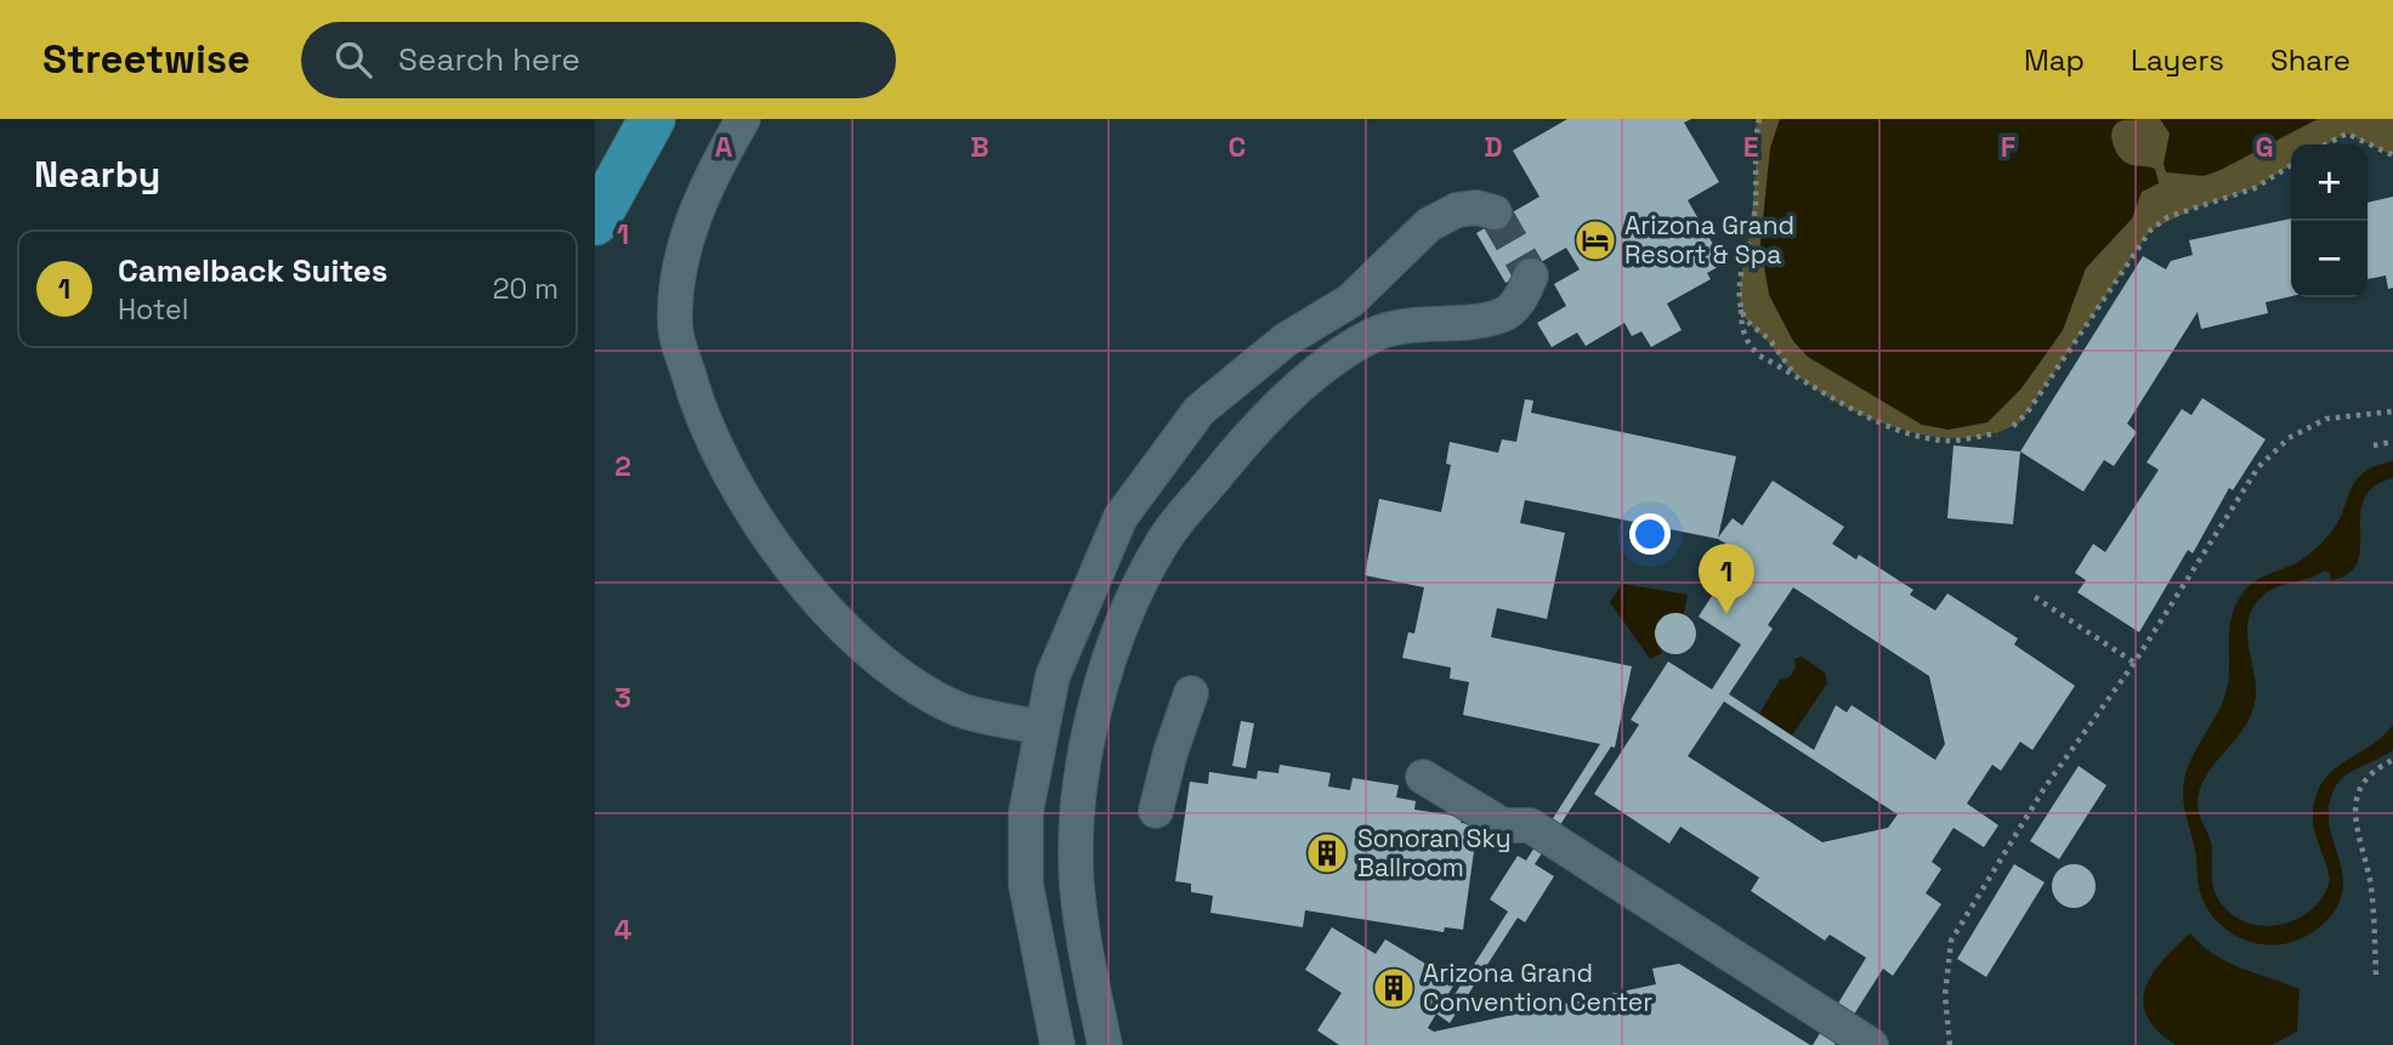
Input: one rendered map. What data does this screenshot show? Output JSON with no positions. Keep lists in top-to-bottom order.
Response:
{
  "places": {
    "hotel": ["Arizona Grand Resort & Spa"],
    "building": ["Sonoran Sky Ballroom", "Arizona Grand Convention Center"]
  },
  "page": {
    "header": "Streetwise",
    "search": "Search here",
    "nav": ["Map", "Layers", "Share"],
    "heading": "Nearby",
    "map_buttons": ["+", "−"],
    "list": [
      {
        "mark": "1",
        "name": "Camelback Suites",
        "note": "Hotel",
        "value": "20 m"
      }
    ],
    "pins": "1"
  },
  "grid": {
    "columns": [
      "A",
      "B",
      "C",
      "D",
      "E",
      "F",
      "G"
    ],
    "rows": [
      "1",
      "2",
      "3",
      "4"
    ]
  }
}
